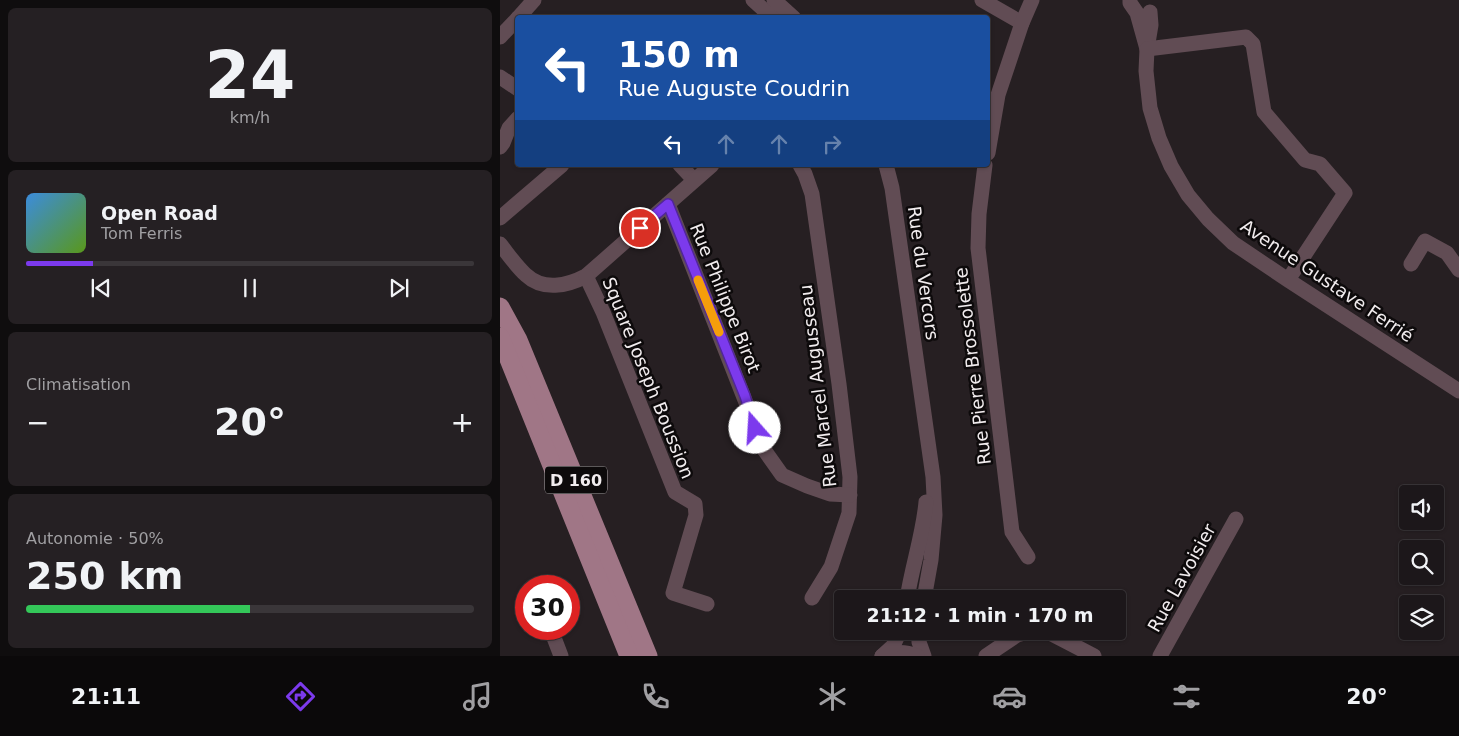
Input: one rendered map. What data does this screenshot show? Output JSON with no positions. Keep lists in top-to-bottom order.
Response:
{
  "streets": {
    "main road": ["D 160"],
    "street": [
      "Rue du Vercors",
      "Avenue Gustave Ferrié",
      "Rue Philippe Birot",
      "Rue Pierre Brossolette",
      "Square Joseph Boussion",
      "Rue Marcel Augusseau",
      "Rue Lavoisier"
    ]
  },
  "crossings": [
    ["Rue Philippe Birot", "Rue Marcel Augusseau"]
  ],
  "page": {
    "tile": [
      ["24", "km/h"],
      "Climatisation",
      ["Autonomie · 50%", "250 km"]
    ],
    "turn": ["150 m", "Rue Auguste Coudrin"],
    "song": ["Open Road", "Tom Ferris"],
    "heat": ["−", "20°", "+"],
    "limit": "30",
    "trip": "21:12 · 1 min · 170 m",
    "tabs": ["21:11", "20°"]
  }
}
